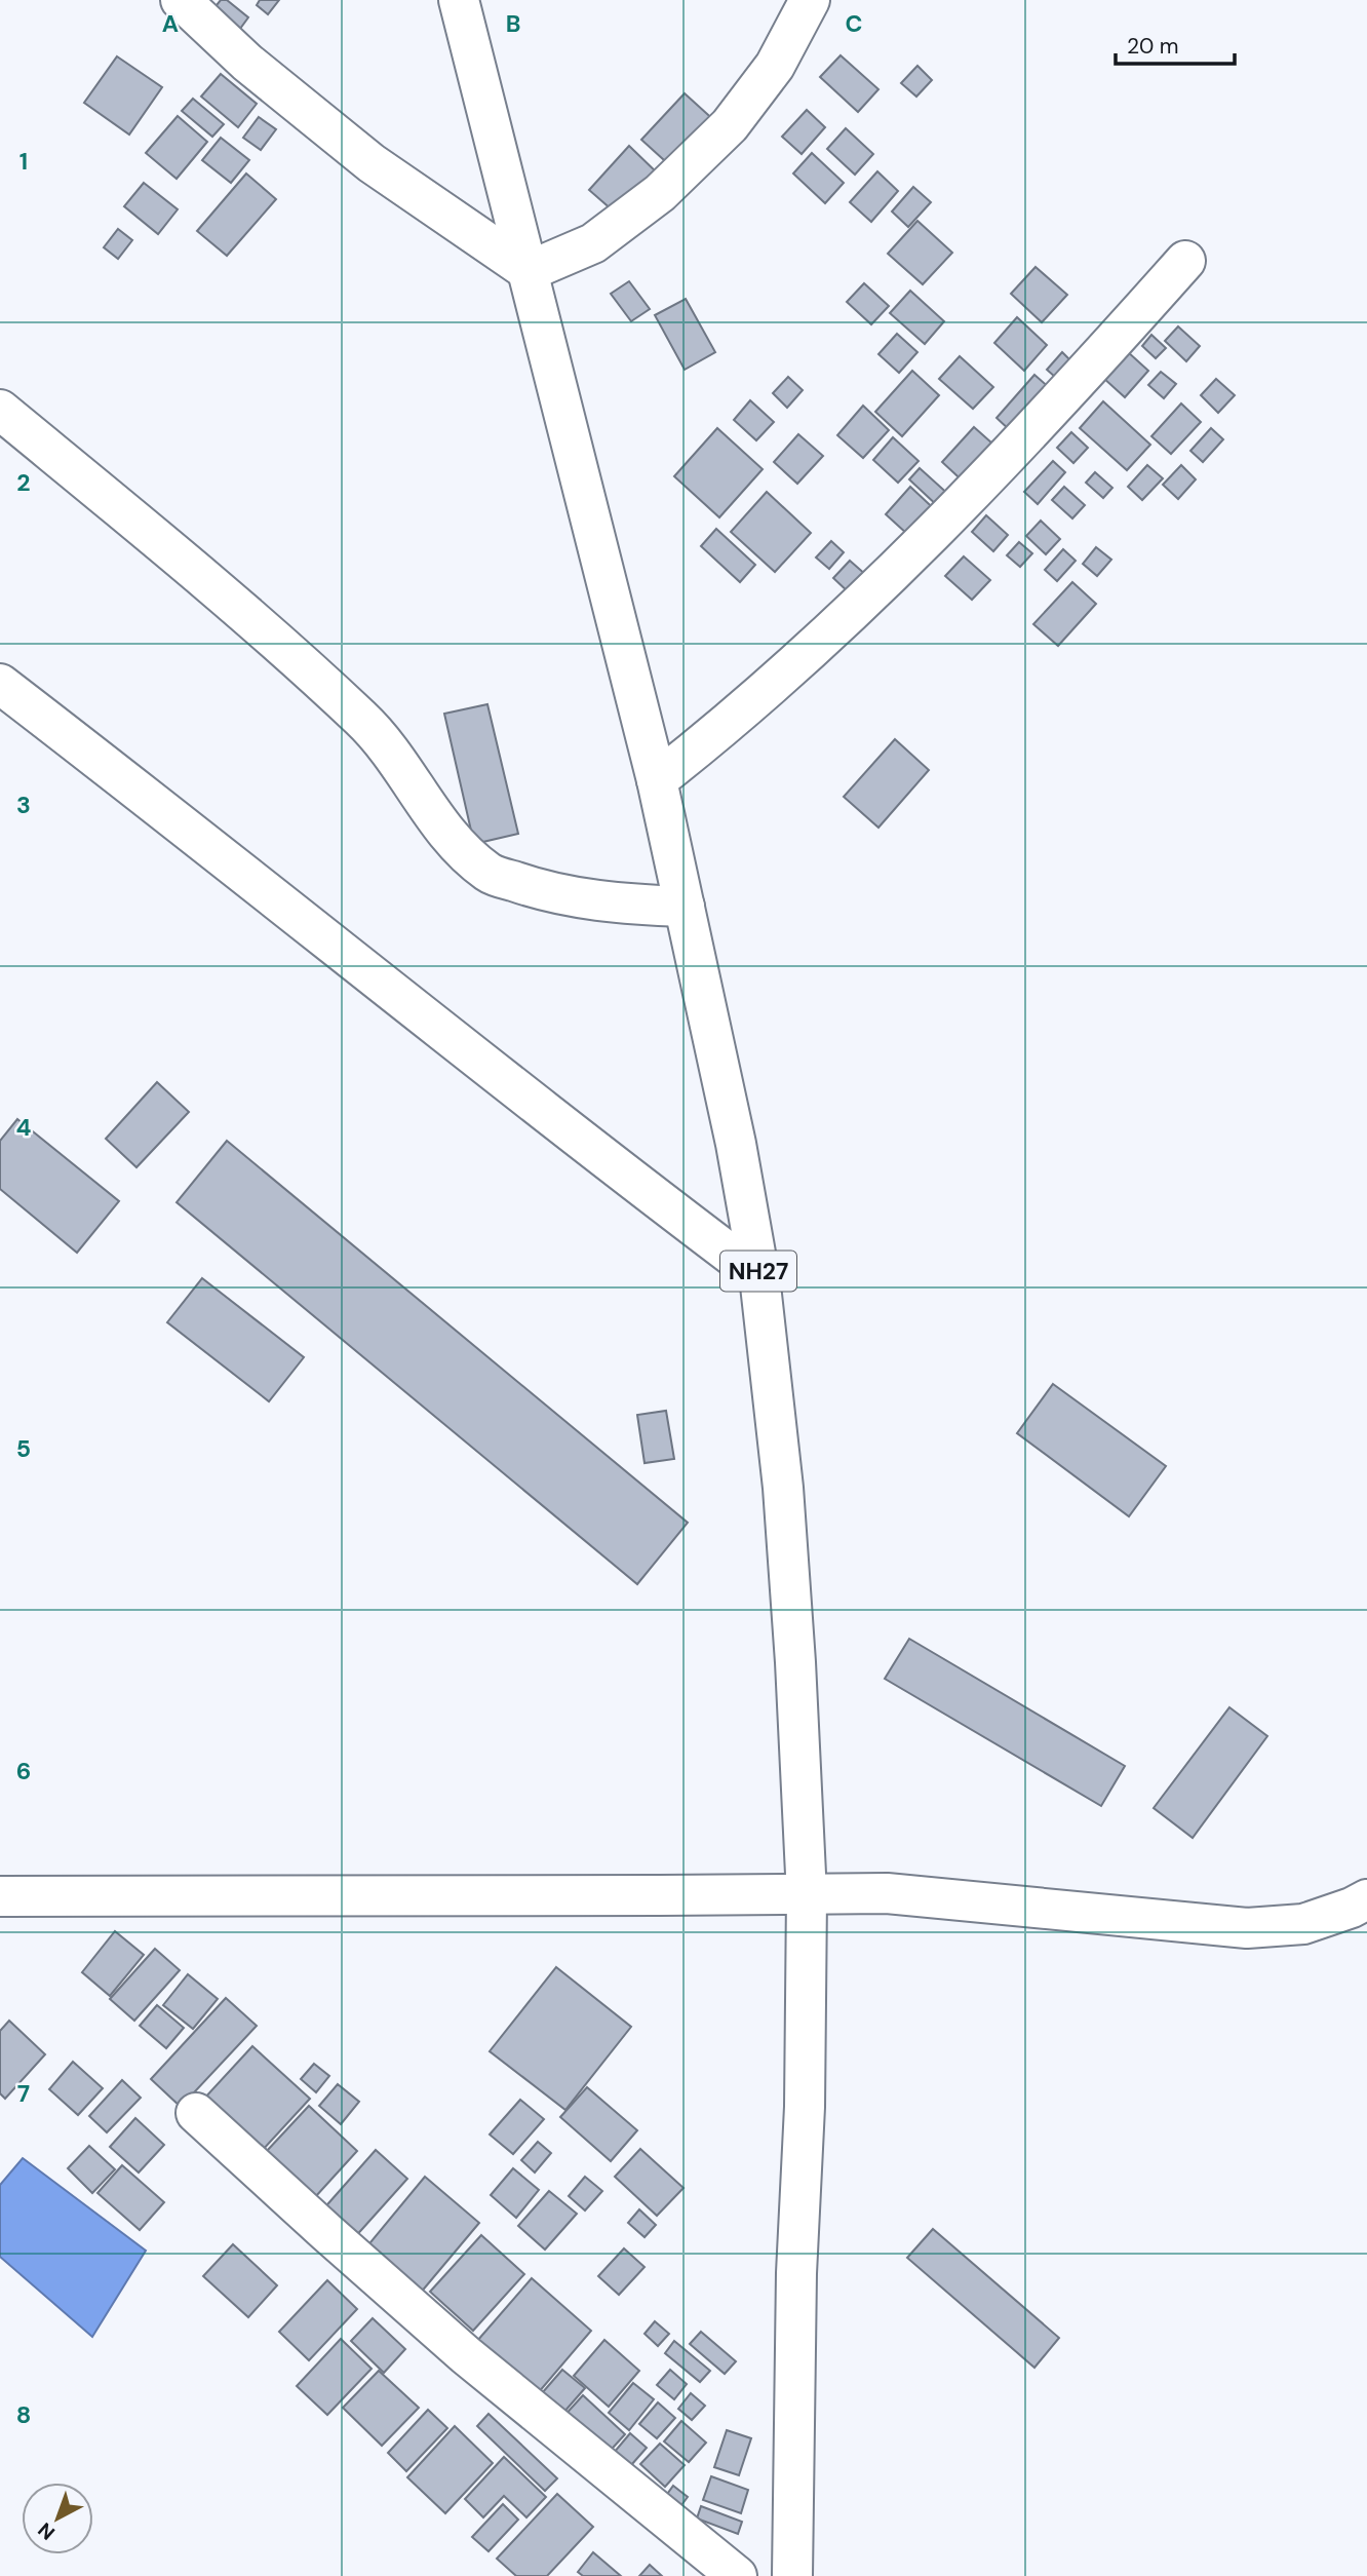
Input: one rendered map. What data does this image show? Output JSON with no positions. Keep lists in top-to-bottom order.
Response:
{
  "streets": {
    "main road": ["NH27"]
  },
  "scale_bar": "20 m",
  "north": "bottom left",
  "grid": {
    "columns": ["A", "B", "C"],
    "rows": [
      "1",
      "2",
      "3",
      "4",
      "5",
      "6",
      "7",
      "8"
    ]
  }
}
